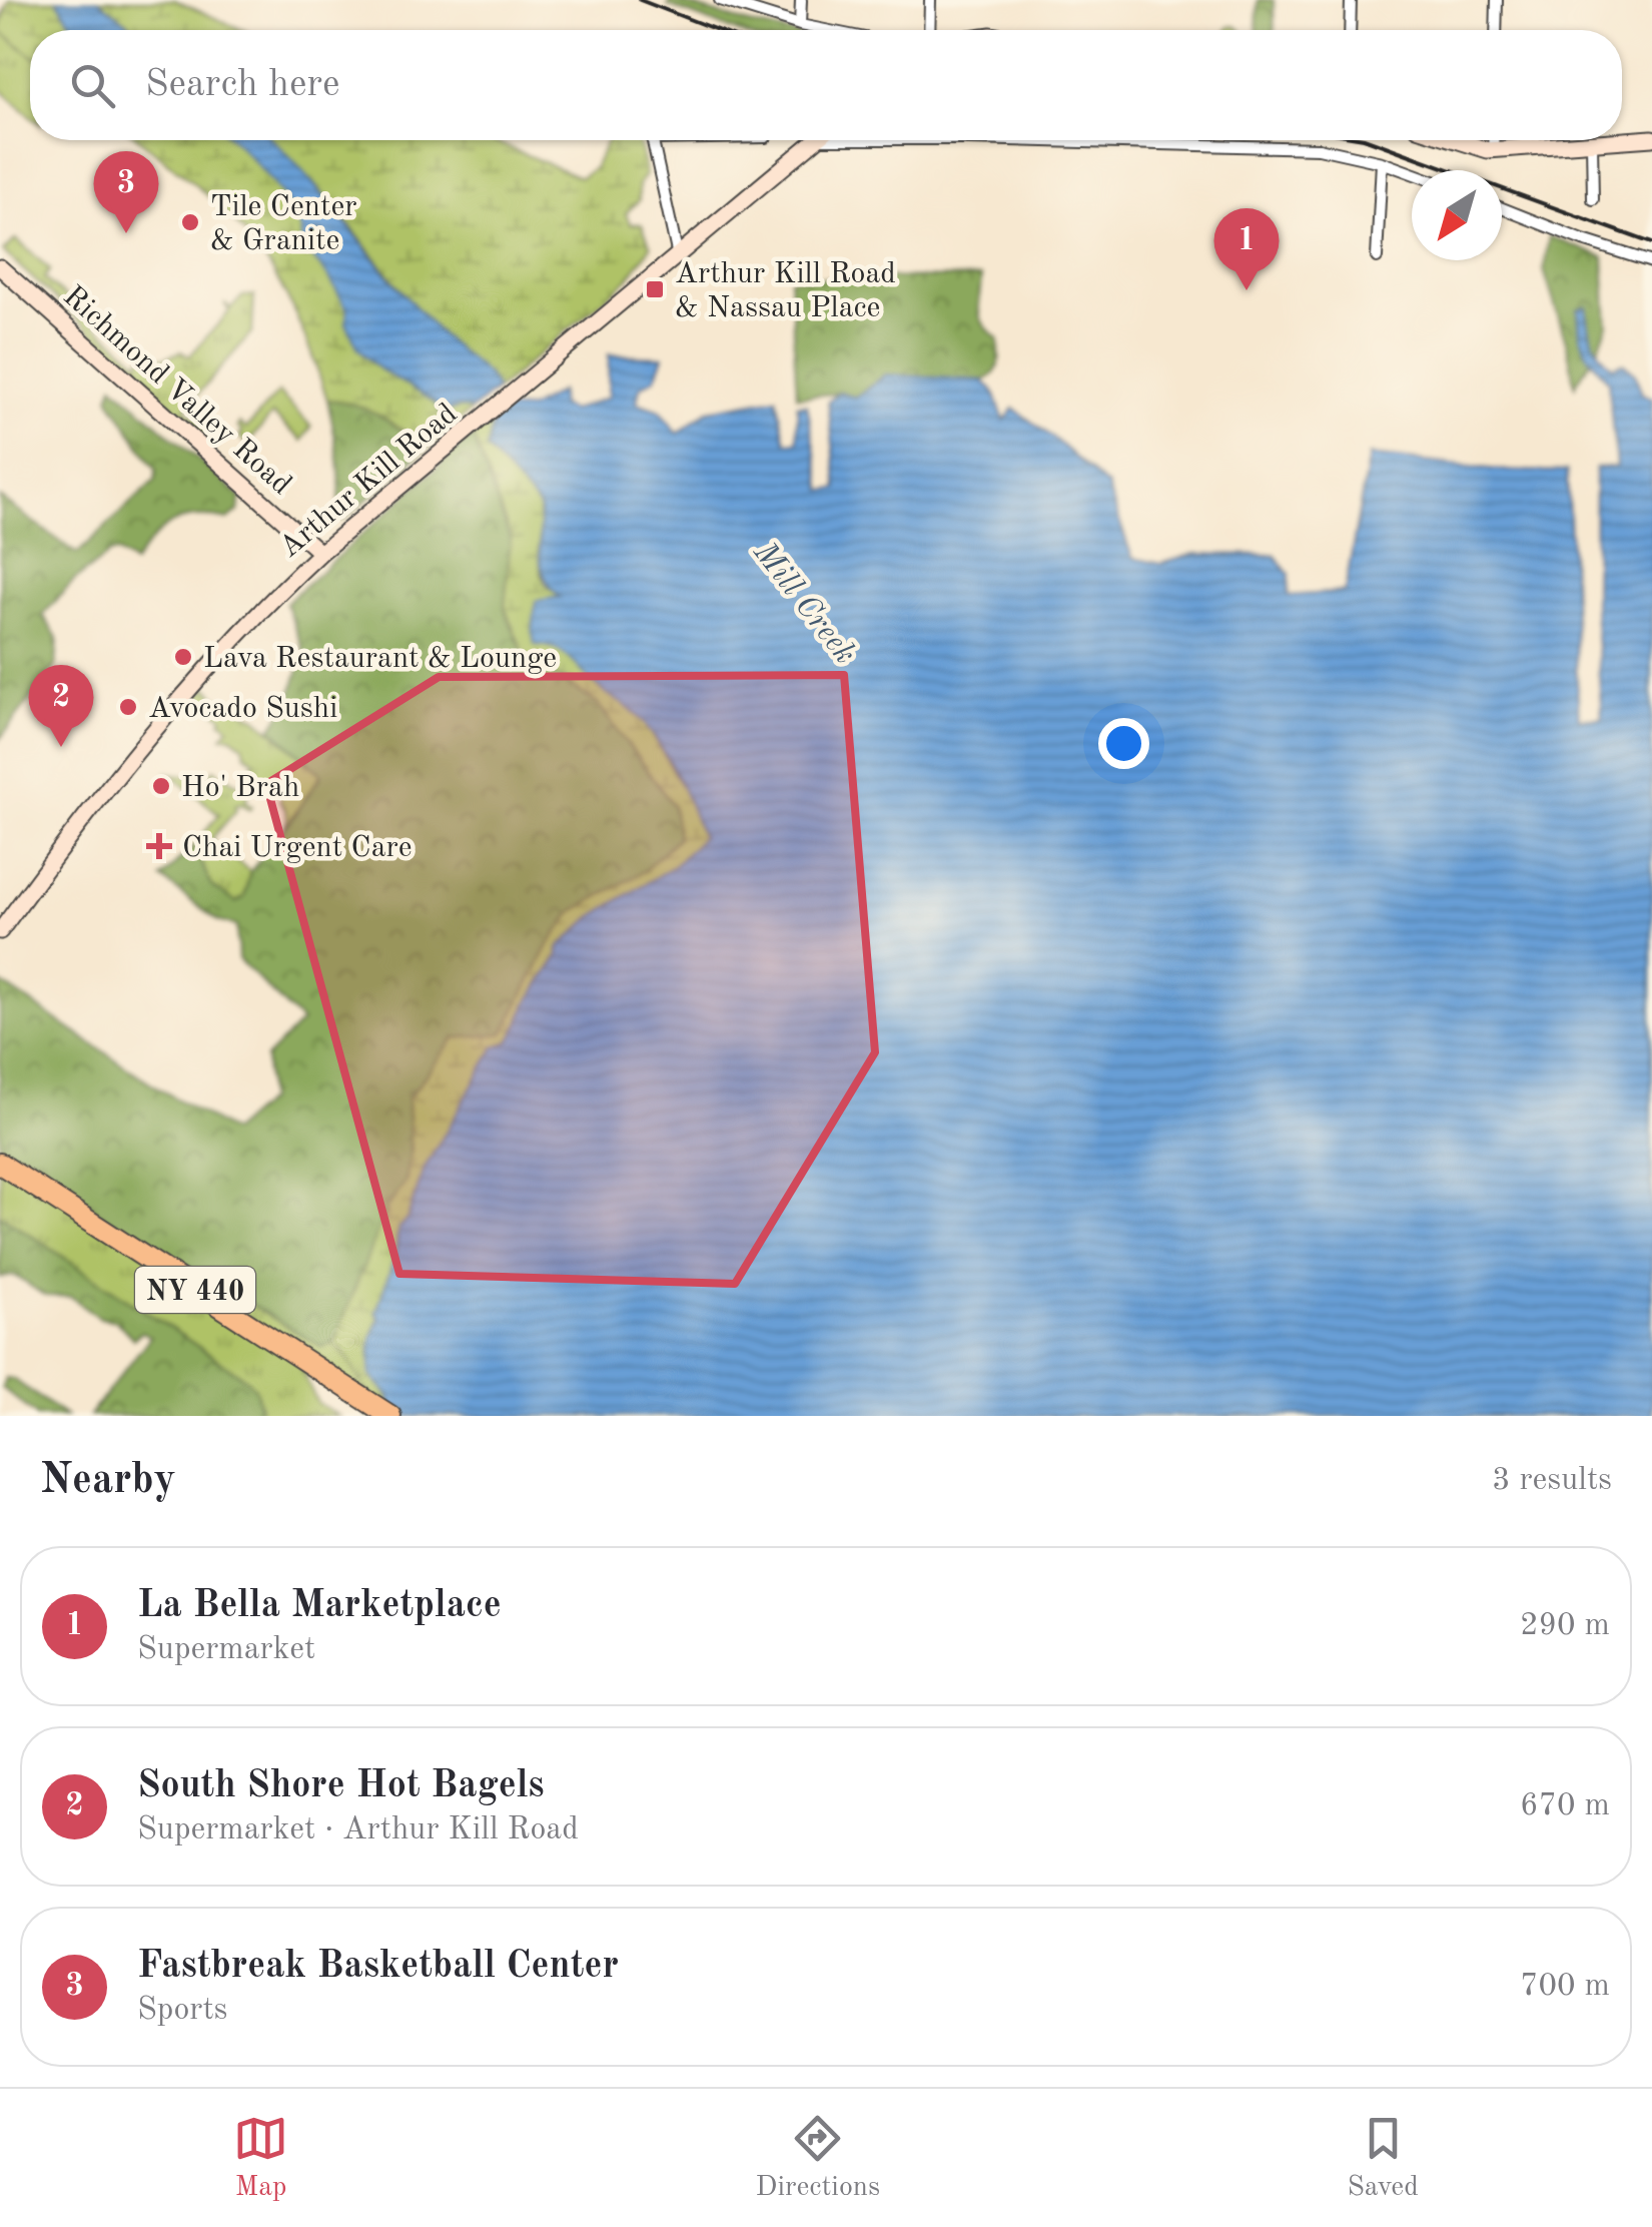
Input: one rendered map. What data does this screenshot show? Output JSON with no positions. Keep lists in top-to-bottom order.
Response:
{
  "streets": {
    "highway": ["NY 440"],
    "street": ["Richmond Valley Road", "Arthur Kill Road"]
  },
  "crossings": [
    ["Richmond Valley Road", "Arthur Kill Road"]
  ],
  "water": ["Mill Creek"],
  "places": {
    "other": [
      "Tile Center & Granite",
      "Lava Restaurant & Lounge",
      "Avocado Sushi",
      "Ho' Brah"
    ],
    "transit": ["Arthur Kill Road & Nassau Place"],
    "health": ["Chai Urgent Care"]
  },
  "north": "bottom left",
  "page": {
    "search": "Search here",
    "pins": ["3", "1", "2"],
    "heading": ["Nearby", "3 results"],
    "list": [
      {
        "mark": "1",
        "name": "La Bella Marketplace",
        "note": "Supermarket",
        "value": "290 m"
      },
      {
        "mark": "2",
        "name": "South Shore Hot Bagels",
        "note": "Supermarket · Arthur Kill Road",
        "value": "670 m"
      },
      {
        "mark": "3",
        "name": "Fastbreak Basketball Center",
        "note": "Sports",
        "value": "700 m"
      }
    ],
    "nav": ["Map", "Directions", "Saved"]
  }
}
